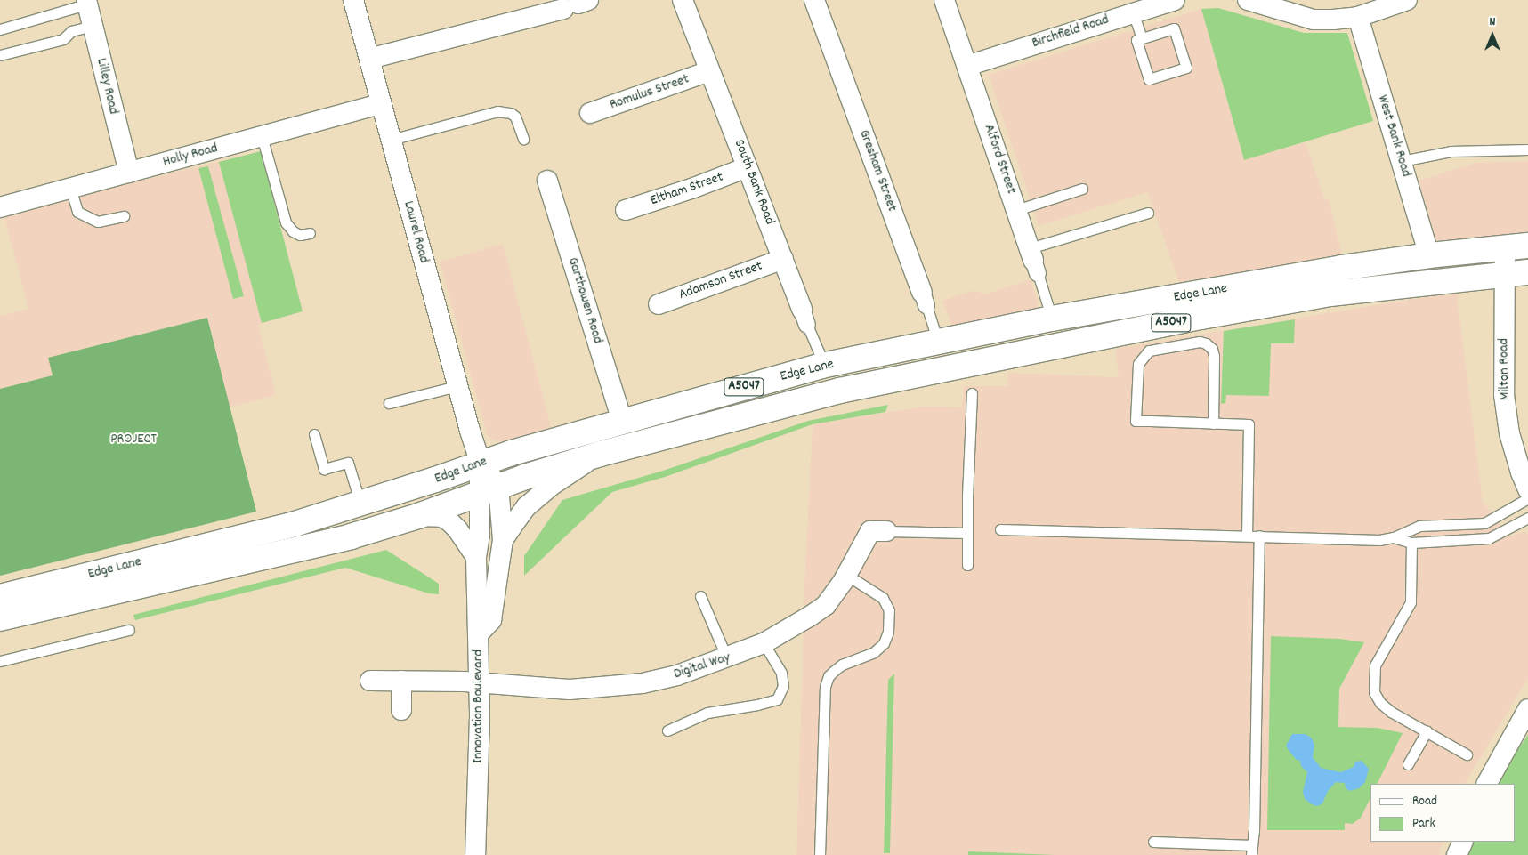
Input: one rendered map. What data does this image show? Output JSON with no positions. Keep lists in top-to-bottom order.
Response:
{
  "streets": {
    "highway": ["Edge Lane", "A5047"],
    "street": [
      "Birchfield Road",
      "Lilley Road",
      "Romulus Street",
      "West Bank Road",
      "Holly Road",
      "Alford Street",
      "Gresham Street",
      "South Bank Road",
      "Eltham Street",
      "Laurel Road",
      "Adamson Street",
      "Garthowen Road",
      "Milton Road",
      "Digital Way",
      "Innovation Boulevard"
    ]
  },
  "crossings": [
    ["Birchfield Road", "Alford Street"],
    ["Lilley Road", "Holly Road"],
    ["Romulus Street", "South Bank Road"],
    ["West Bank Road", "Edge Lane"],
    ["Holly Road", "Laurel Road"],
    ["Alford Street", "Edge Lane"],
    ["Gresham Street", "Edge Lane"],
    ["South Bank Road", "Eltham Street"],
    ["South Bank Road", "Adamson Street"],
    ["South Bank Road", "Edge Lane"],
    ["Laurel Road", "Edge Lane"],
    ["Edge Lane", "Garthowen Road"],
    ["Edge Lane", "Milton Road"],
    ["Edge Lane", "Innovation Boulevard"],
    ["Digital Way", "Innovation Boulevard"]
  ],
  "parks": ["PROJECT"],
  "legend": ["Road", "Park"],
  "north": "top"
}
